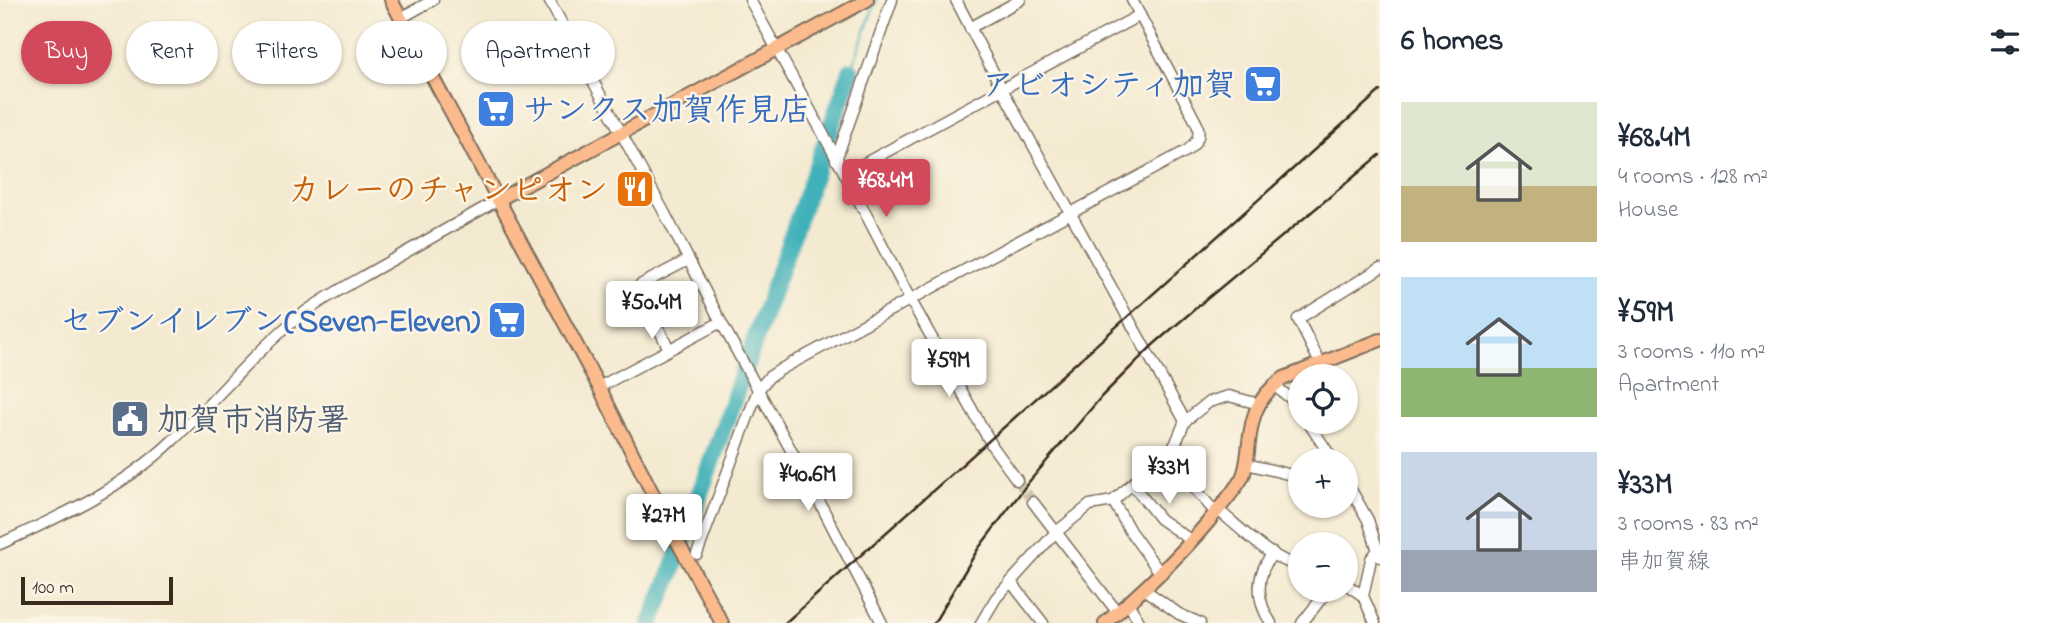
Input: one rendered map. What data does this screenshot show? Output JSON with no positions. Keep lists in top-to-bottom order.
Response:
{
  "places": {
    "supermarket": ["アビオシティ加賀", "サンクス加賀作見店", "セブンイレブン(Seven-Eleven)"],
    "restaurant": ["カレーのチャンピオン"],
    "public building": ["加賀市消防署"]
  },
  "scale_bar": "100 m",
  "page": {
    "heading": "6 homes",
    "chip": [
      "Buy",
      "Rent",
      "Filters",
      "New",
      "Apartment"
    ],
    "list": [
      {
        "name": "¥68.4M",
        "note": "4 rooms · 128 m² · House"
      },
      {
        "name": "¥59M",
        "note": "3 rooms · 110 m² · Apartment"
      },
      {
        "name": "¥33M",
        "note": "3 rooms · 83 m² · 串加賀線"
      }
    ],
    "price": [
      "¥68.4M",
      "¥50.4M",
      "¥59M",
      "¥33M",
      "¥40.6M",
      "¥27M"
    ],
    "map_buttons": ["+", "−"],
    "scale": "100 m"
  }
}
